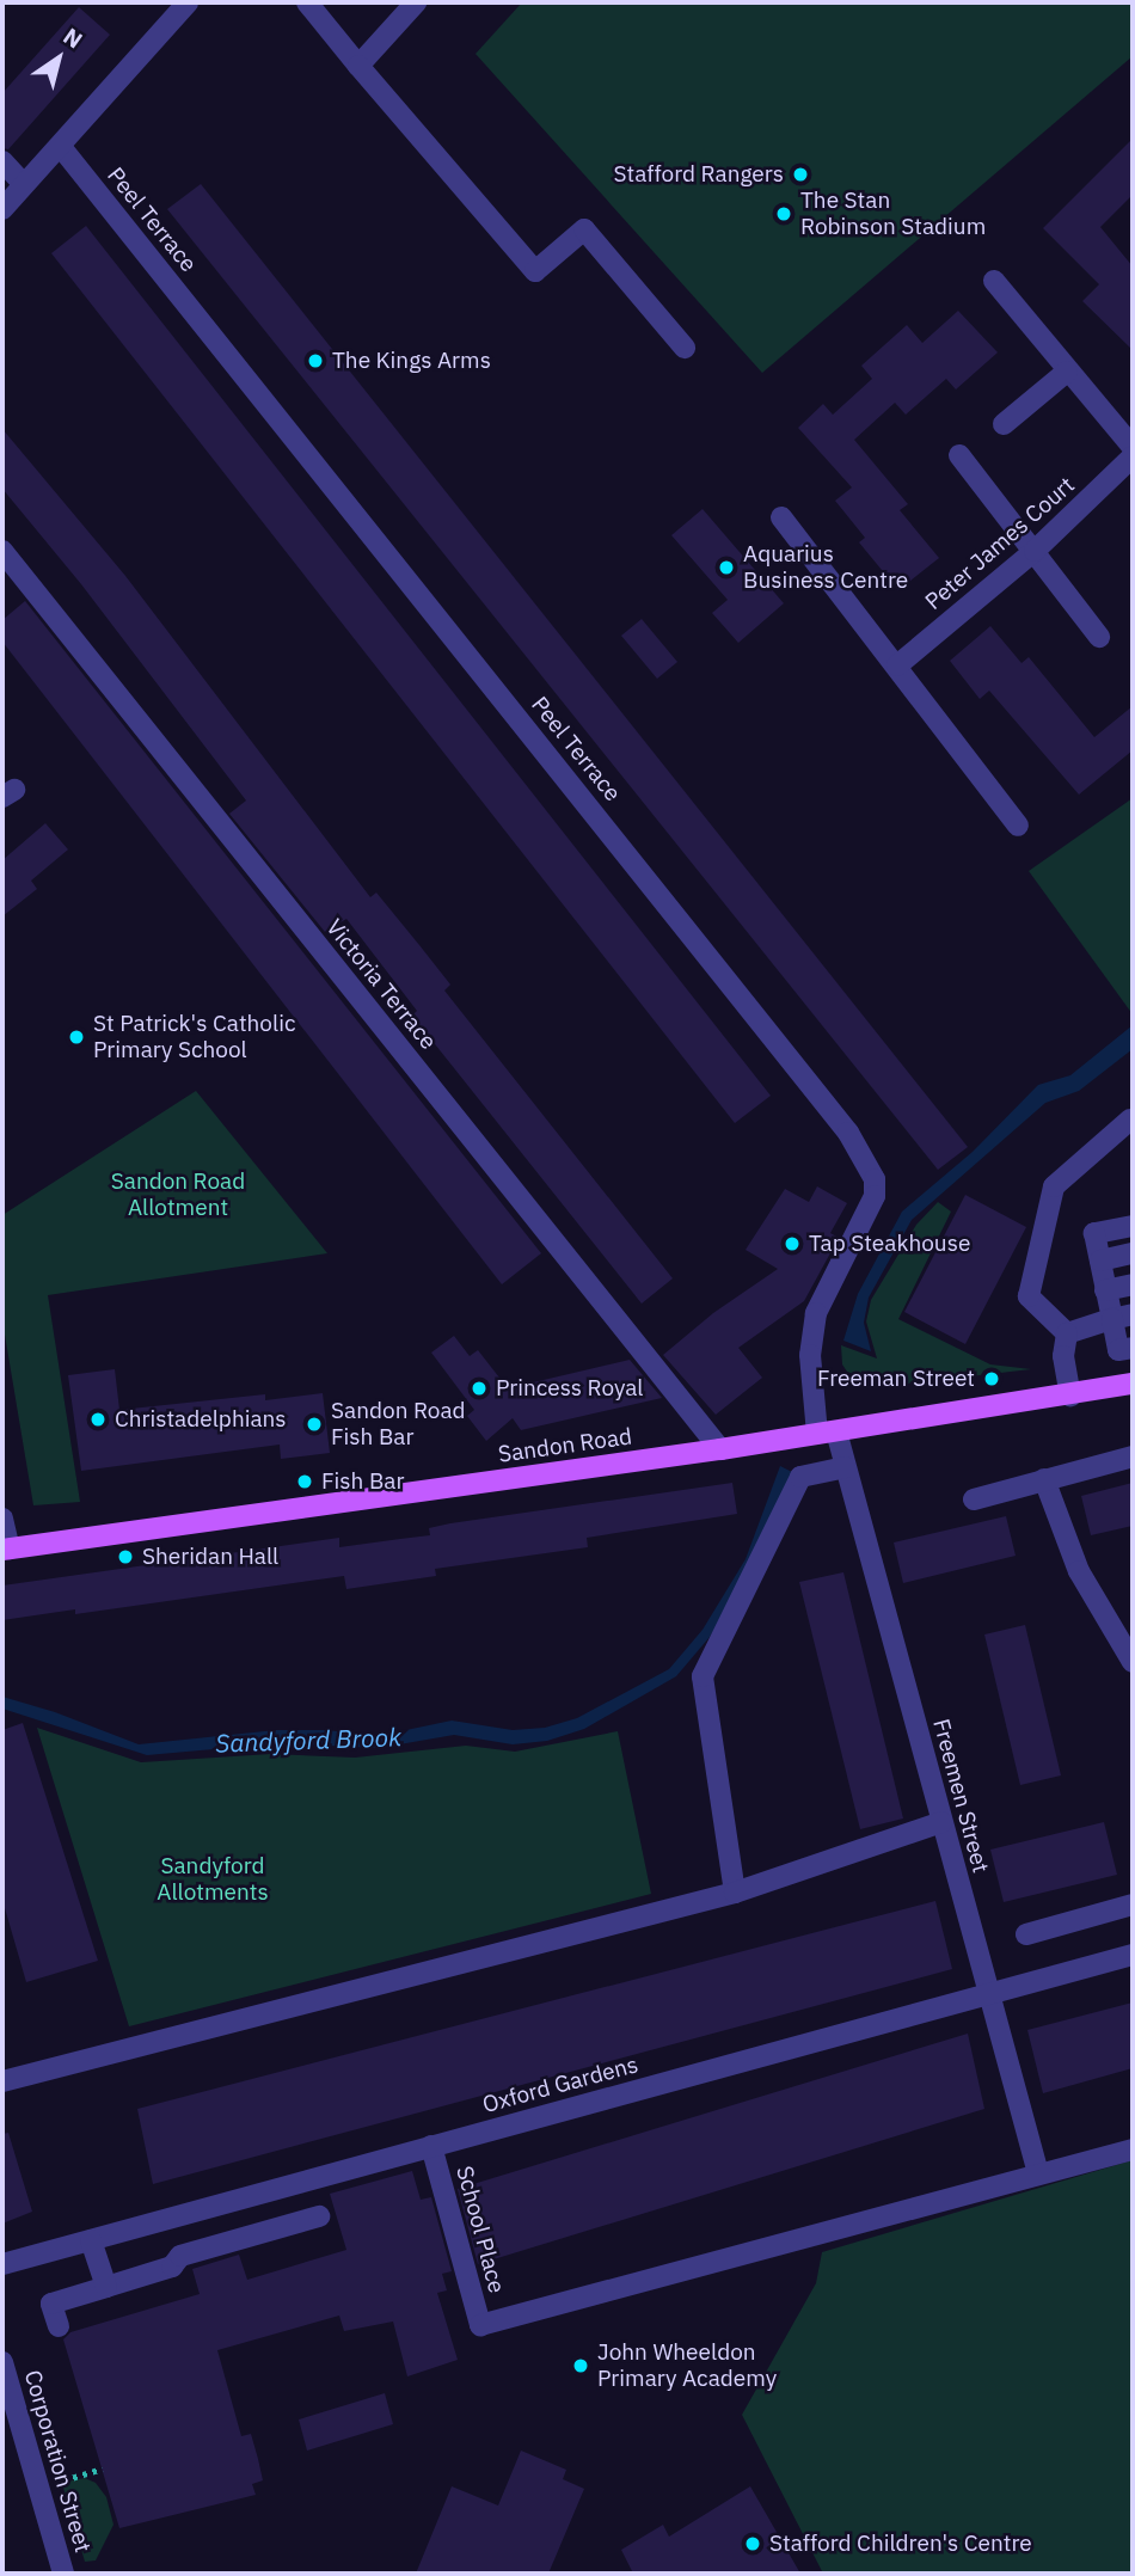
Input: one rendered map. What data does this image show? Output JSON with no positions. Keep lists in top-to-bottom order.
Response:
{
  "streets": {
    "main road": ["Sandon Road"],
    "street": [
      "Peel Terrace",
      "Peter James Court",
      "Victoria Terrace",
      "Freemen Street",
      "Oxford Gardens",
      "School Place",
      "Corporation Street"
    ]
  },
  "crossings": [
    ["Peel Terrace", "Sandon Road"],
    ["Peel Terrace", "Freemen Street"],
    ["Victoria Terrace", "Sandon Road"],
    ["Sandon Road", "Freemen Street"],
    ["Freemen Street", "Oxford Gardens"],
    ["Freemen Street", "School Place"],
    ["Oxford Gardens", "School Place"]
  ],
  "water": ["Sandyford Brook"],
  "parks": ["Sandon Road Allotment", "Sandyford Allotments"],
  "places": [
    "Stafford Rangers",
    "The Stan Robinson Stadium",
    "The Kings Arms",
    "Aquarius Business Centre",
    "St Patrick's Catholic Primary School",
    "Tap Steakhouse",
    "Freeman Street",
    "Princess Royal",
    "Christadelphians",
    "Sandon Road Fish Bar",
    "Fish Bar",
    "Sheridan Hall",
    "John Wheeldon Primary Academy",
    "Stafford Children's Centre"
  ],
  "north": "top right"
}
